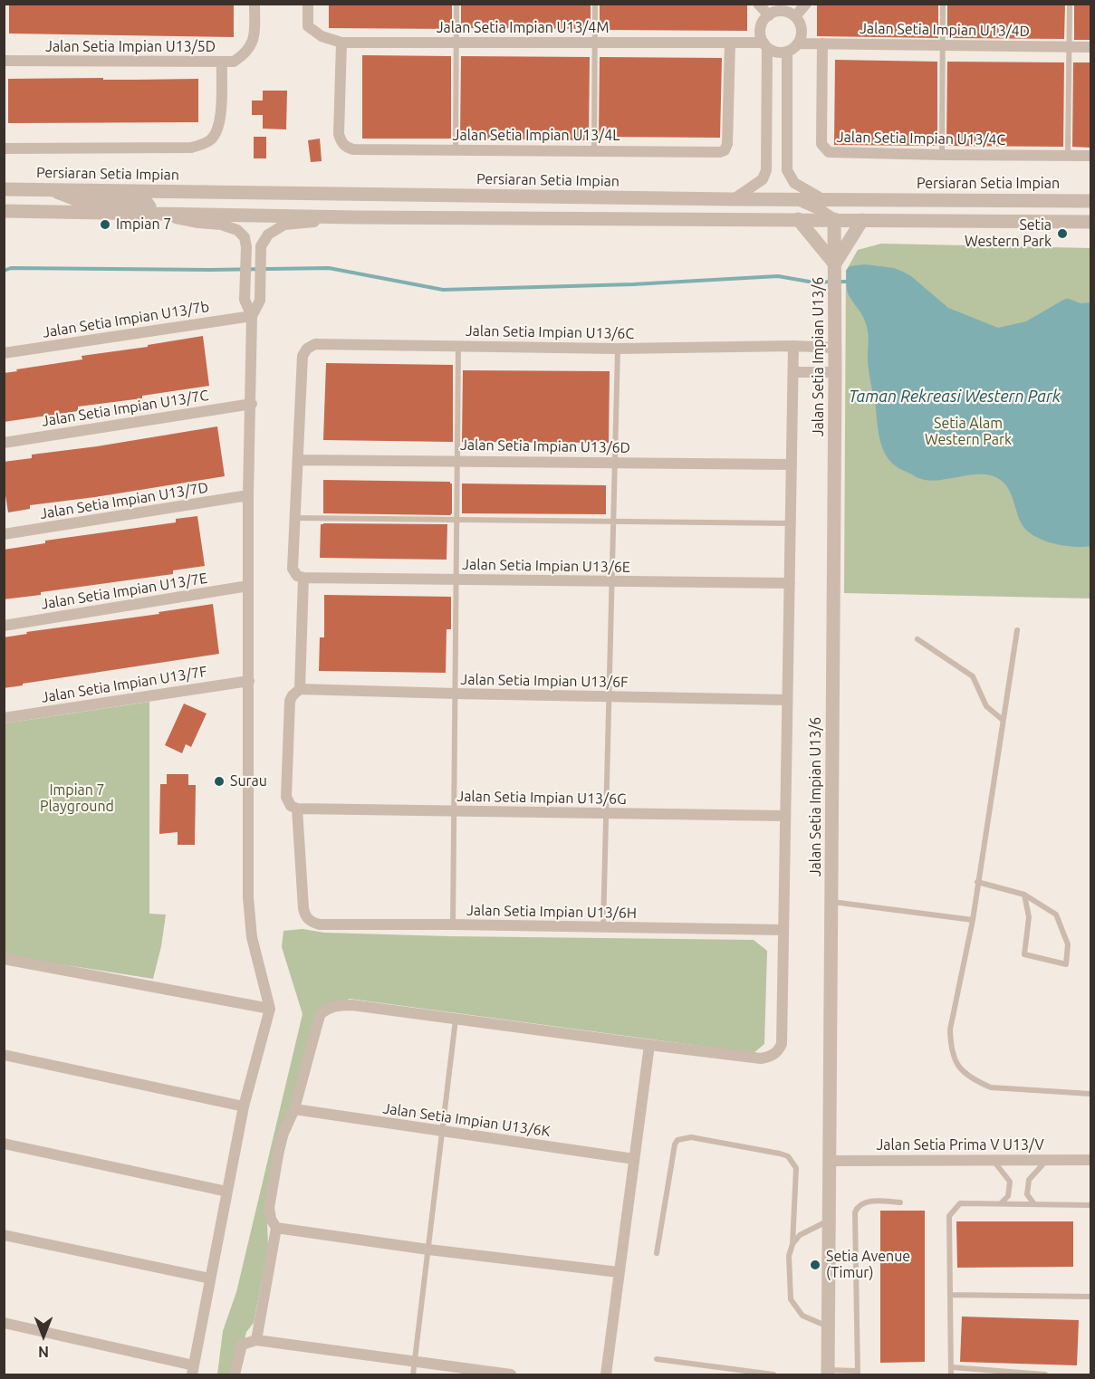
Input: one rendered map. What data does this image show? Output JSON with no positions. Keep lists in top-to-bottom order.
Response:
{
  "streets": {
    "street": [
      "Jalan Setia Impian U13/4M",
      "Jalan Setia Impian U13/4D",
      "Jalan Setia Impian U13/5D",
      "Jalan Setia Impian U13/4L",
      "Jalan Setia Impian U13/4C",
      "Persiaran Setia Impian",
      "Jalan Setia Impian U13/7b",
      "Jalan Setia Impian U13/6C",
      "Jalan Setia Impian U13/6",
      "Jalan Setia Impian U13/7C",
      "Jalan Setia Impian U13/6D",
      "Jalan Setia Impian U13/7D",
      "Jalan Setia Impian U13/6E",
      "Jalan Setia Impian U13/7E",
      "Jalan Setia Impian U13/6F",
      "Jalan Setia Impian U13/7F",
      "Jalan Setia Impian U13/6G",
      "Jalan Setia Impian U13/6H",
      "Jalan Setia Impian U13/6K",
      "Jalan Setia Prima V U13/V"
    ]
  },
  "crossings": [
    ["Jalan Setia Impian U13/4M", "Jalan Setia Impian U13/4D"],
    ["Jalan Setia Impian U13/4M", "Jalan Setia Impian U13/4L"],
    ["Jalan Setia Impian U13/4D", "Jalan Setia Impian U13/4C"],
    ["Jalan Setia Impian U13/6C", "Jalan Setia Impian U13/6"],
    ["Jalan Setia Impian U13/6C", "Jalan Setia Impian U13/6D"],
    ["Jalan Setia Impian U13/6", "Jalan Setia Prima V U13/V"],
    ["Jalan Setia Impian U13/6G", "Jalan Setia Impian U13/6H"]
  ],
  "water": ["Taman Rekreasi Western Park"],
  "parks": ["Setia Alam Western Park", "Impian 7 Playground"],
  "places": [
    "Impian 7",
    "Setia Western Park",
    "Surau",
    "Setia Avenue (Timur)"
  ],
  "north": "bottom"
}
